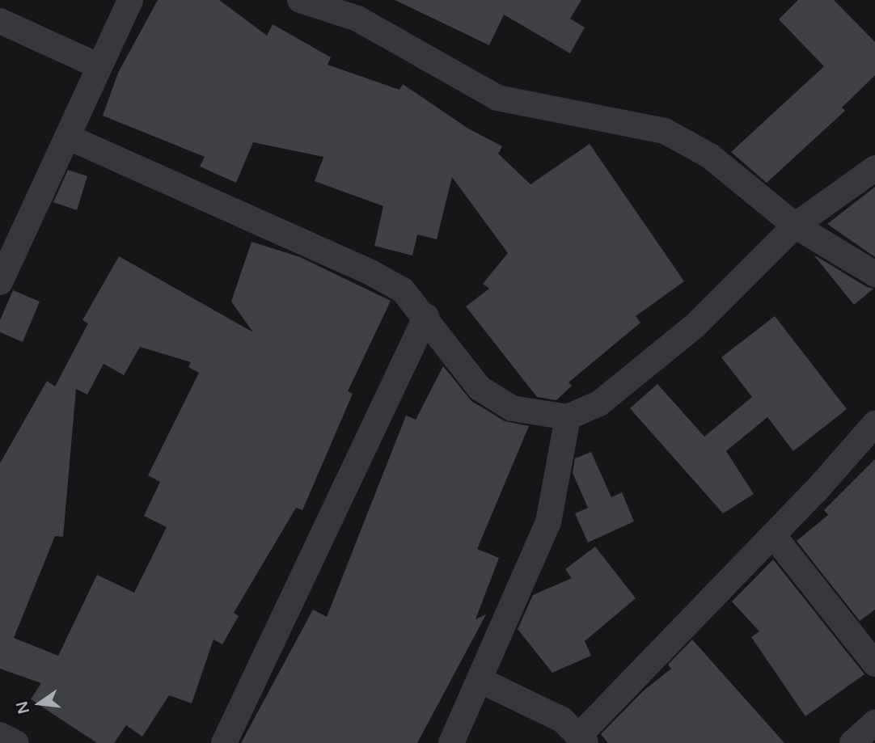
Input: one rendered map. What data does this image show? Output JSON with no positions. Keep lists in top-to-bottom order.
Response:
{
  "north": "left"
}
